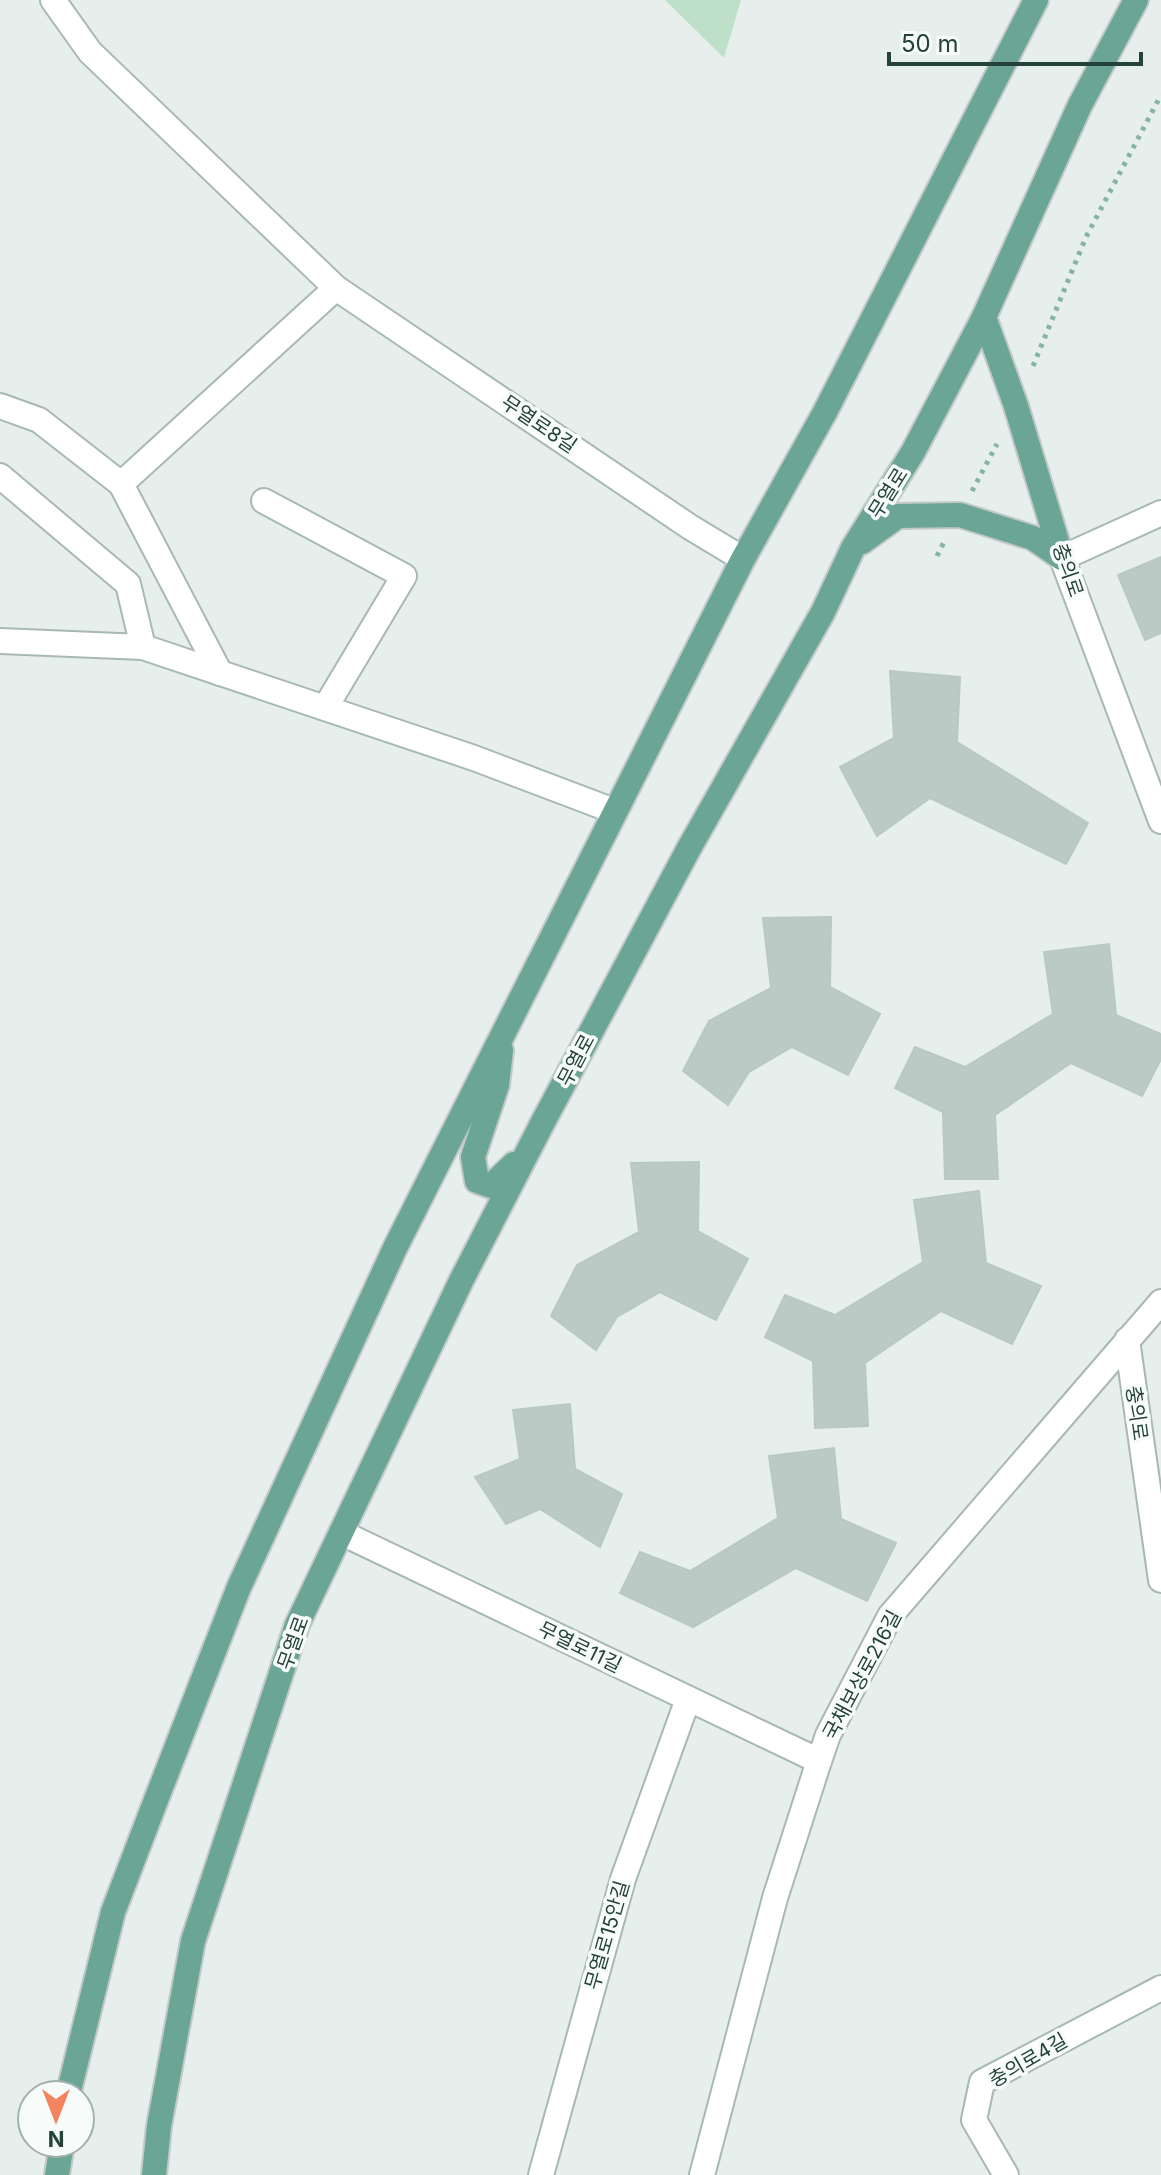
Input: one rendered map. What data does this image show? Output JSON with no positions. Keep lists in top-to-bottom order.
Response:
{
  "streets": {
    "main road": ["무열로", "충의로"],
    "street": [
      "무열로8길",
      "무열로11길",
      "국채보상로216길",
      "무열로15안길",
      "충의로4길"
    ]
  },
  "crossings": [
    ["무열로", "충의로"],
    ["무열로", "무열로11길"],
    ["충의로", "국채보상로216길"],
    ["무열로11길", "국채보상로216길"],
    ["무열로11길", "무열로15안길"]
  ],
  "scale_bar": "50 m",
  "north": "bottom"
}
